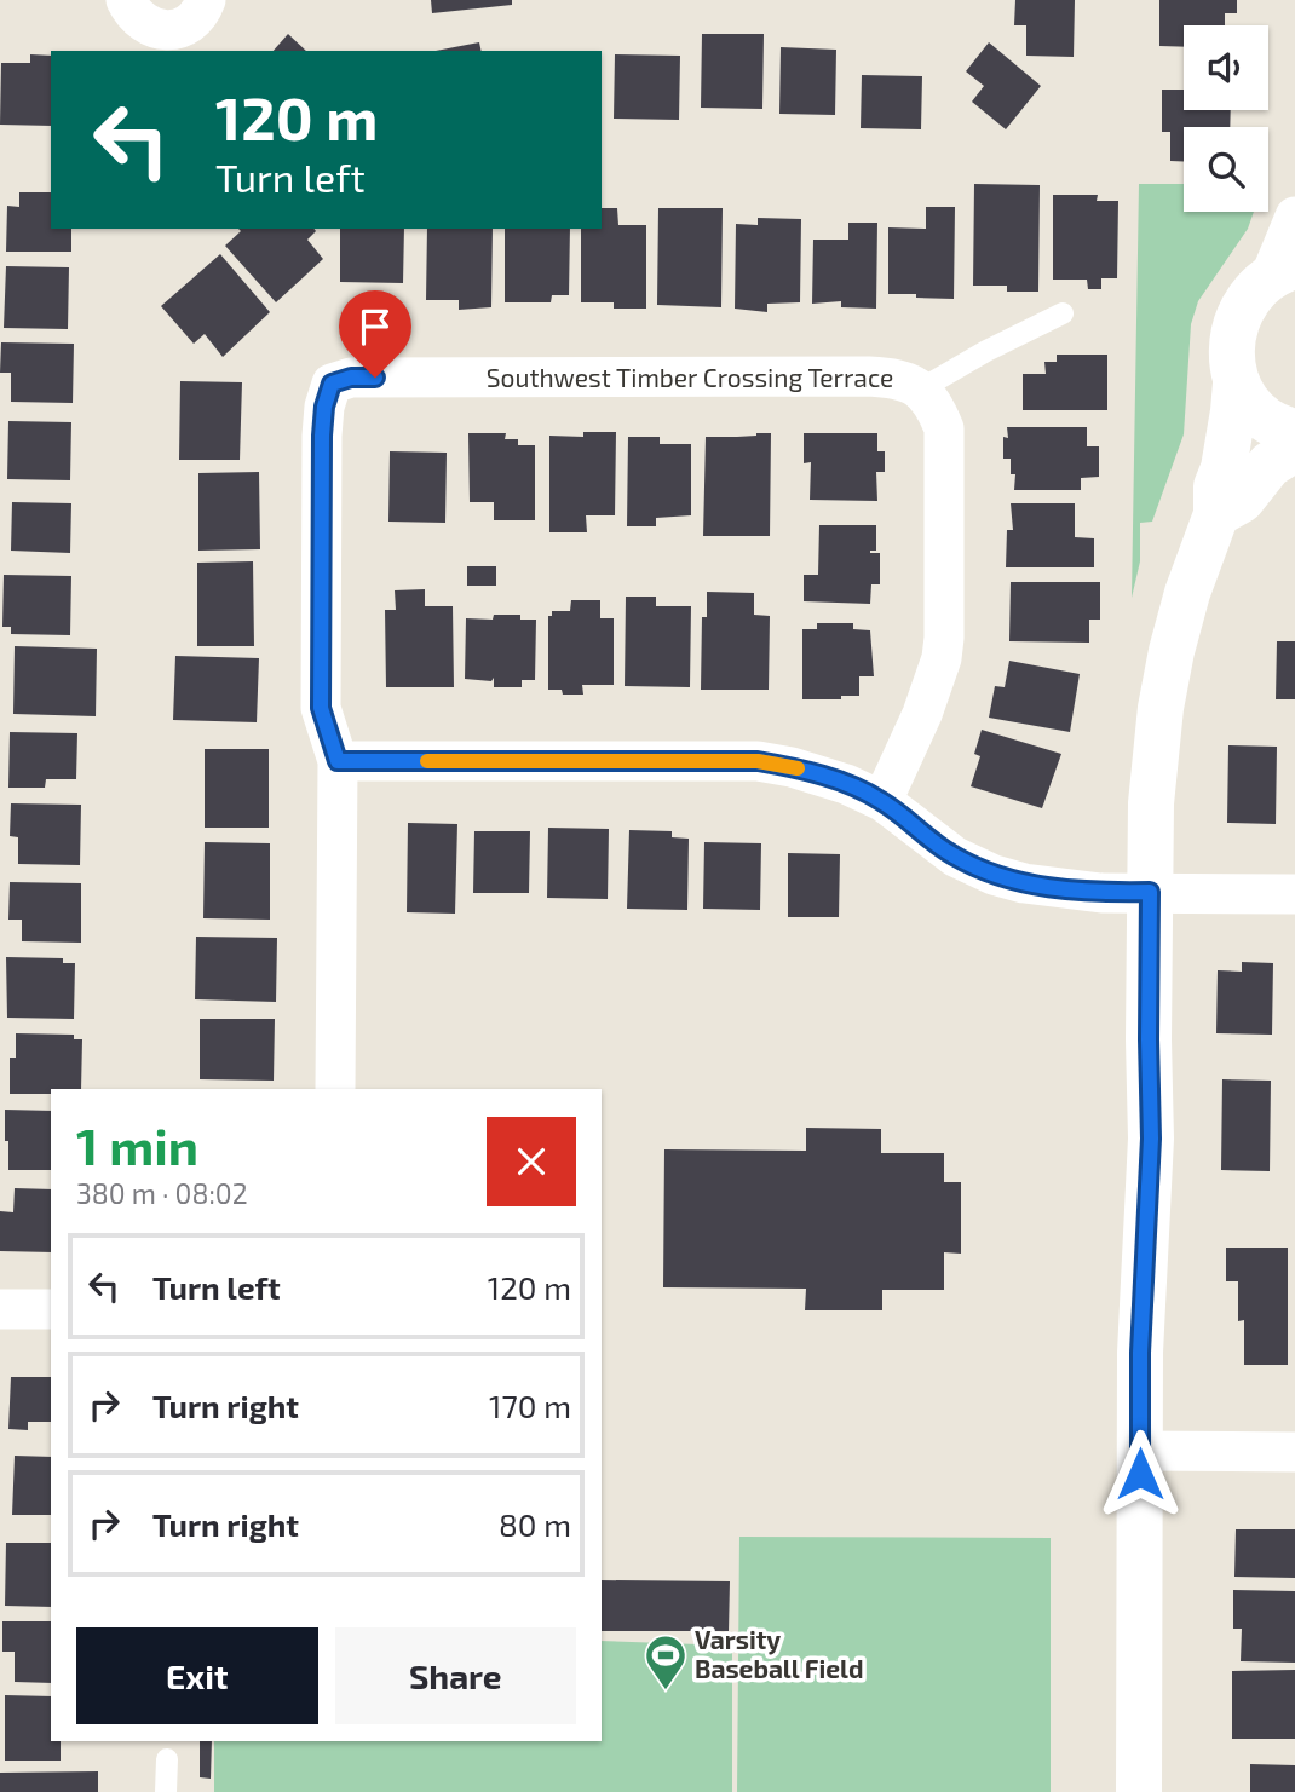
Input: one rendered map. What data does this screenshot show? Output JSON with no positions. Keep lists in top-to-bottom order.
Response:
{
  "streets": {
    "street": ["Southwest Timber Crossing Terrace"]
  },
  "places": {
    "sports": ["Varsity Baseball Field"]
  },
  "page": {
    "turn": ["120 m", "Turn left"],
    "heading": ["1 min", "380 m · 08:02"],
    "list": [
      {
        "name": "Turn left",
        "value": "120 m"
      },
      {
        "name": "Turn right",
        "value": "170 m"
      },
      {
        "name": "Turn right",
        "value": "80 m"
      }
    ],
    "buttons": ["Exit", "Share"]
  }
}
